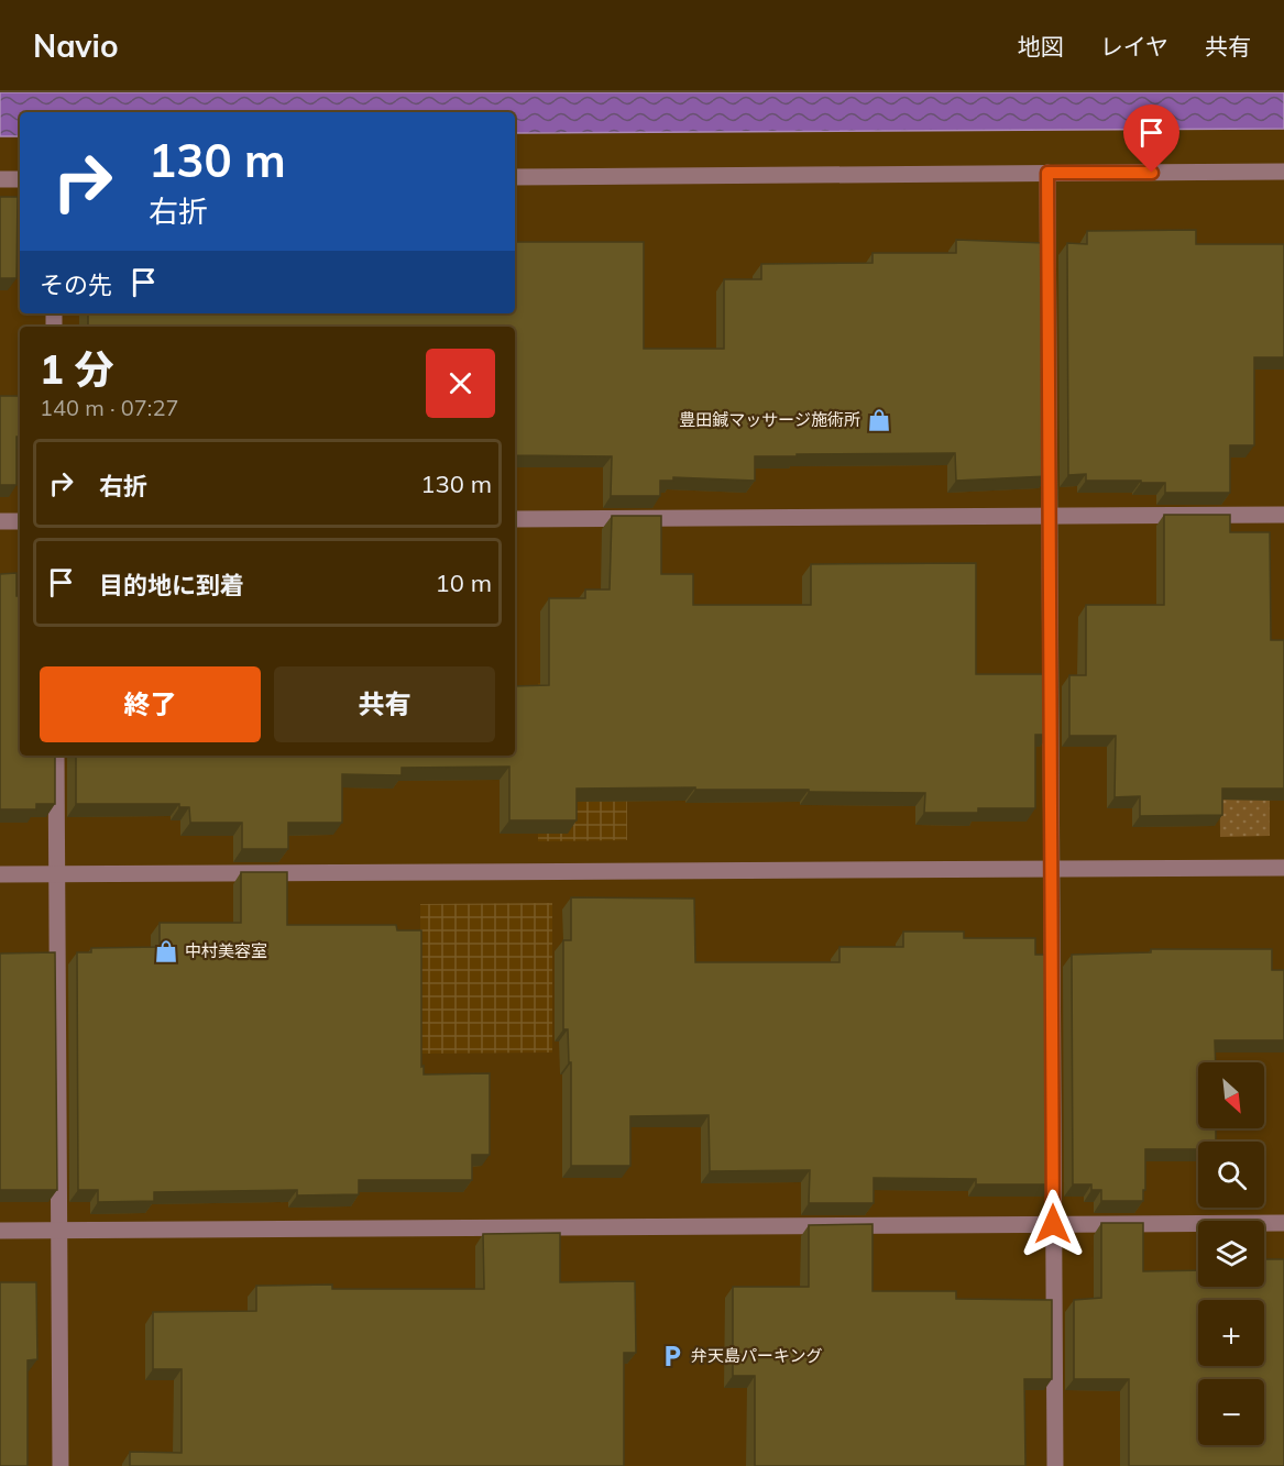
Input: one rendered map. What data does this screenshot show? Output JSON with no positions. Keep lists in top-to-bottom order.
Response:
{
  "places": {
    "shop": ["豊田鍼マッサージ施術所", "中村美容室"],
    "parking": ["弁天島パーキング"]
  },
  "north": "bottom right",
  "page": {
    "header": "Navio",
    "nav": ["地図", "レイヤ", "共有"],
    "turn": ["130 m", "右折"],
    "then": "その先",
    "heading": ["1 分", "140 m · 07:27"],
    "list": [
      {
        "name": "右折",
        "value": "130 m"
      },
      {
        "name": "目的地に到着",
        "value": "10 m"
      }
    ],
    "buttons": ["終了", "共有"],
    "map_buttons": ["+", "−"]
  }
}
